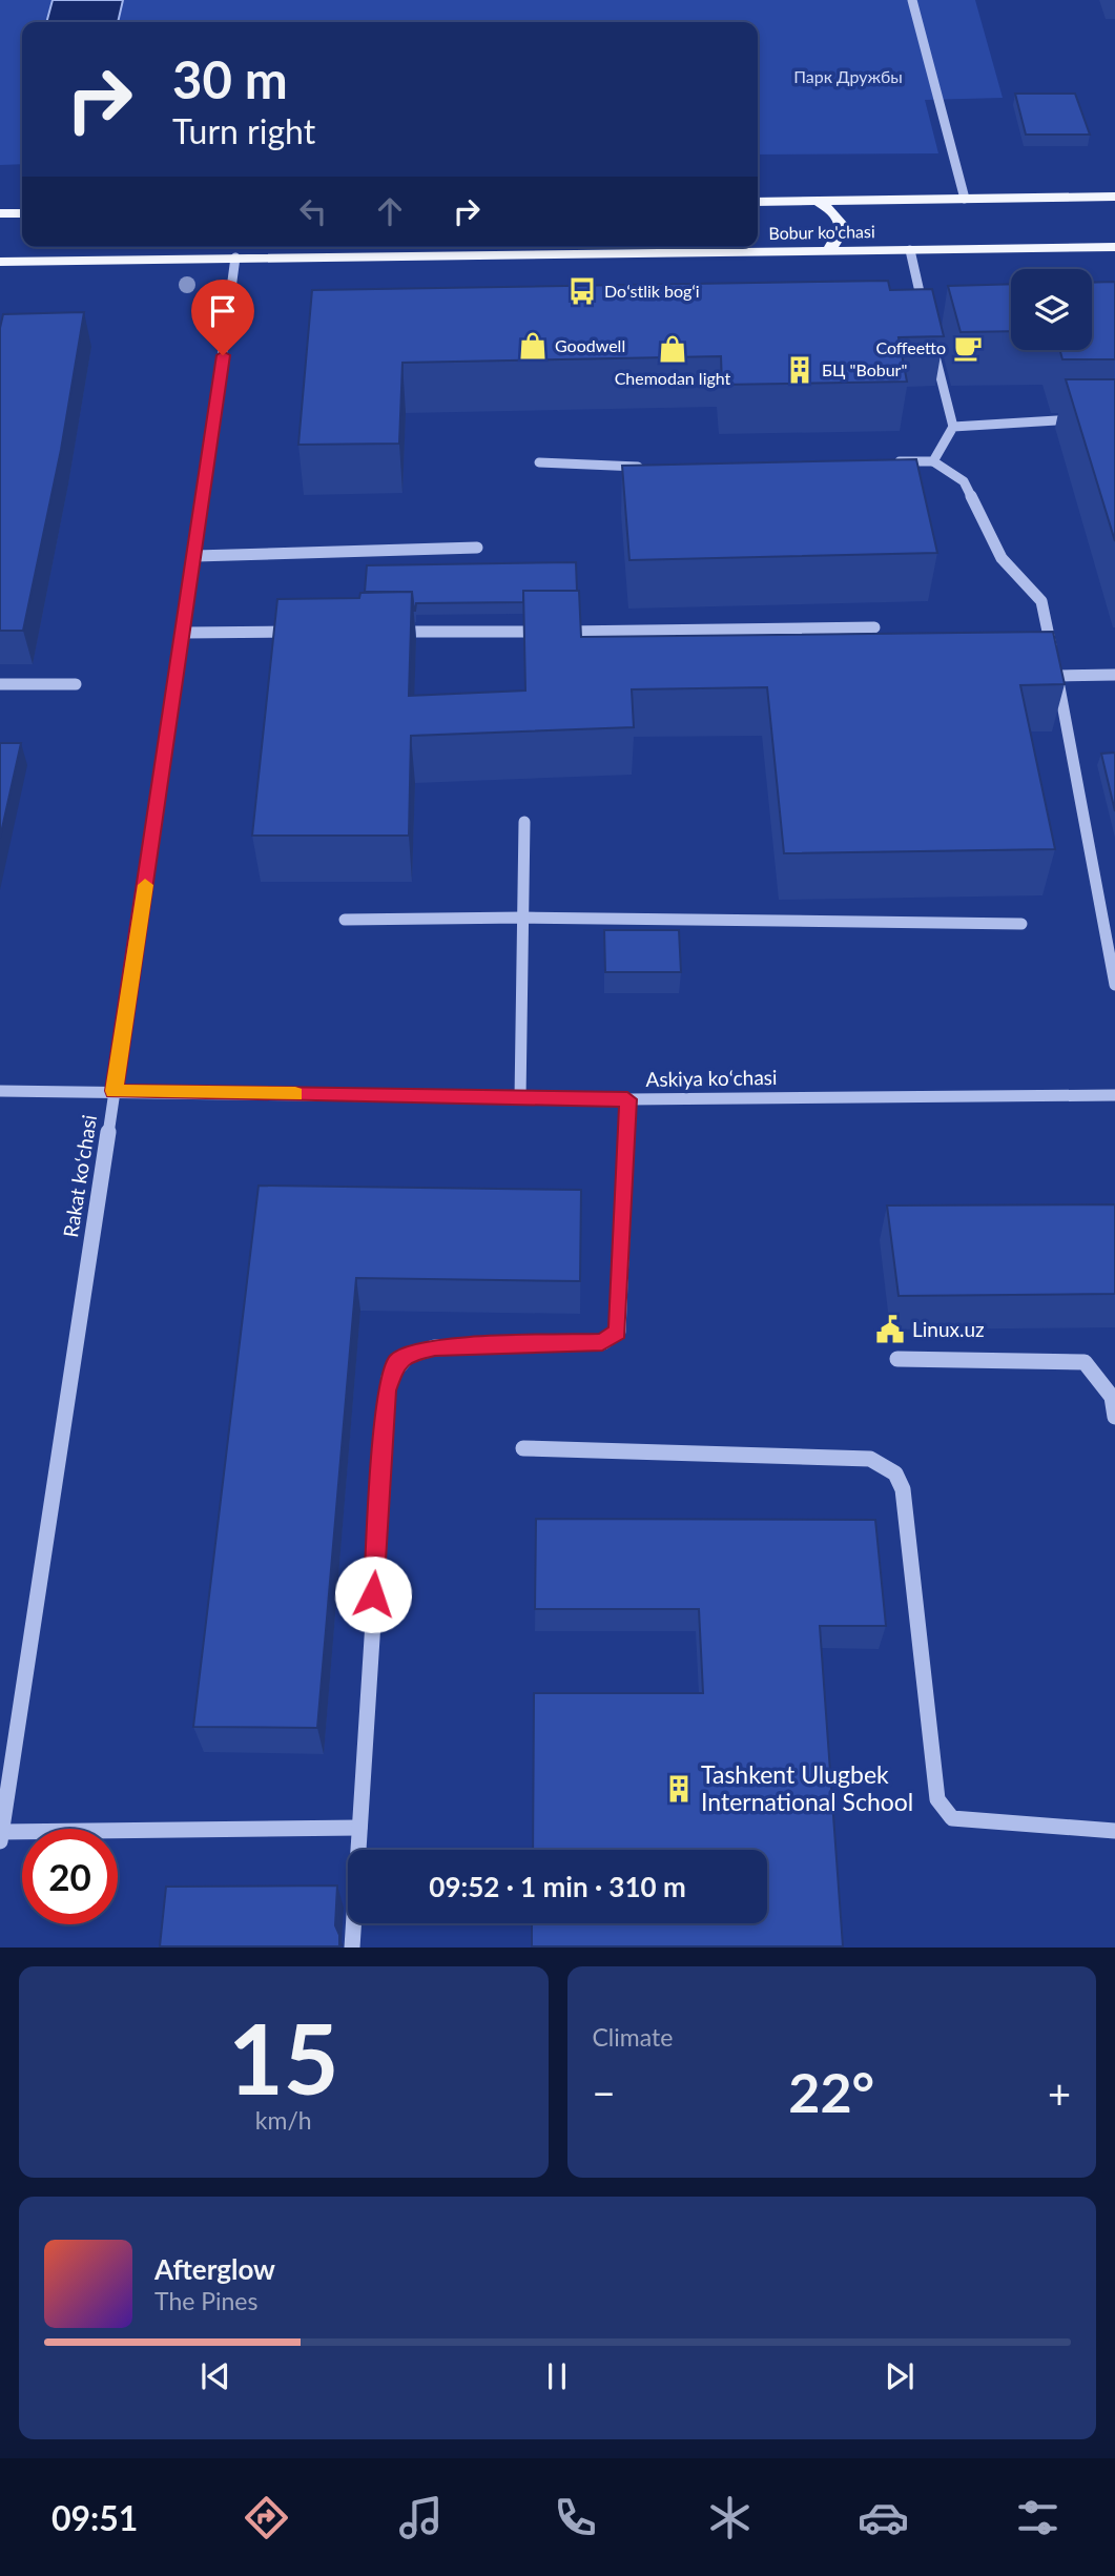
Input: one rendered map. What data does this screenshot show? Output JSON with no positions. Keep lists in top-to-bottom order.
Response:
{
  "streets": {
    "main road": ["Bobur ko'chasi"],
    "street": ["Askiya koʻchasi", "Rakat koʻchasi"]
  },
  "crossings": [
    ["Bobur ko'chasi", "Rakat koʻchasi"],
    ["Askiya koʻchasi", "Rakat koʻchasi"]
  ],
  "parks": ["Парк Дружбы"],
  "places": {
    "bus stop": ["Doʻstlik bogʻi"],
    "shop": ["Goodwell", "Chemodan light"],
    "cafe": ["Coffeetto"],
    "building": ["БЦ \"Bobur\"", "Tashkent Ulugbek International School"],
    "public building": ["Linux.uz"]
  },
  "page": {
    "turn": ["30 m", "Turn right"],
    "limit": "20",
    "trip": "09:52 · 1 min · 310 m",
    "tile": [
      ["15", "km/h"],
      "Climate"
    ],
    "heat": ["−", "22°", "+"],
    "song": ["Afterglow", "The Pines"],
    "tabs": "09:51"
  }
}
